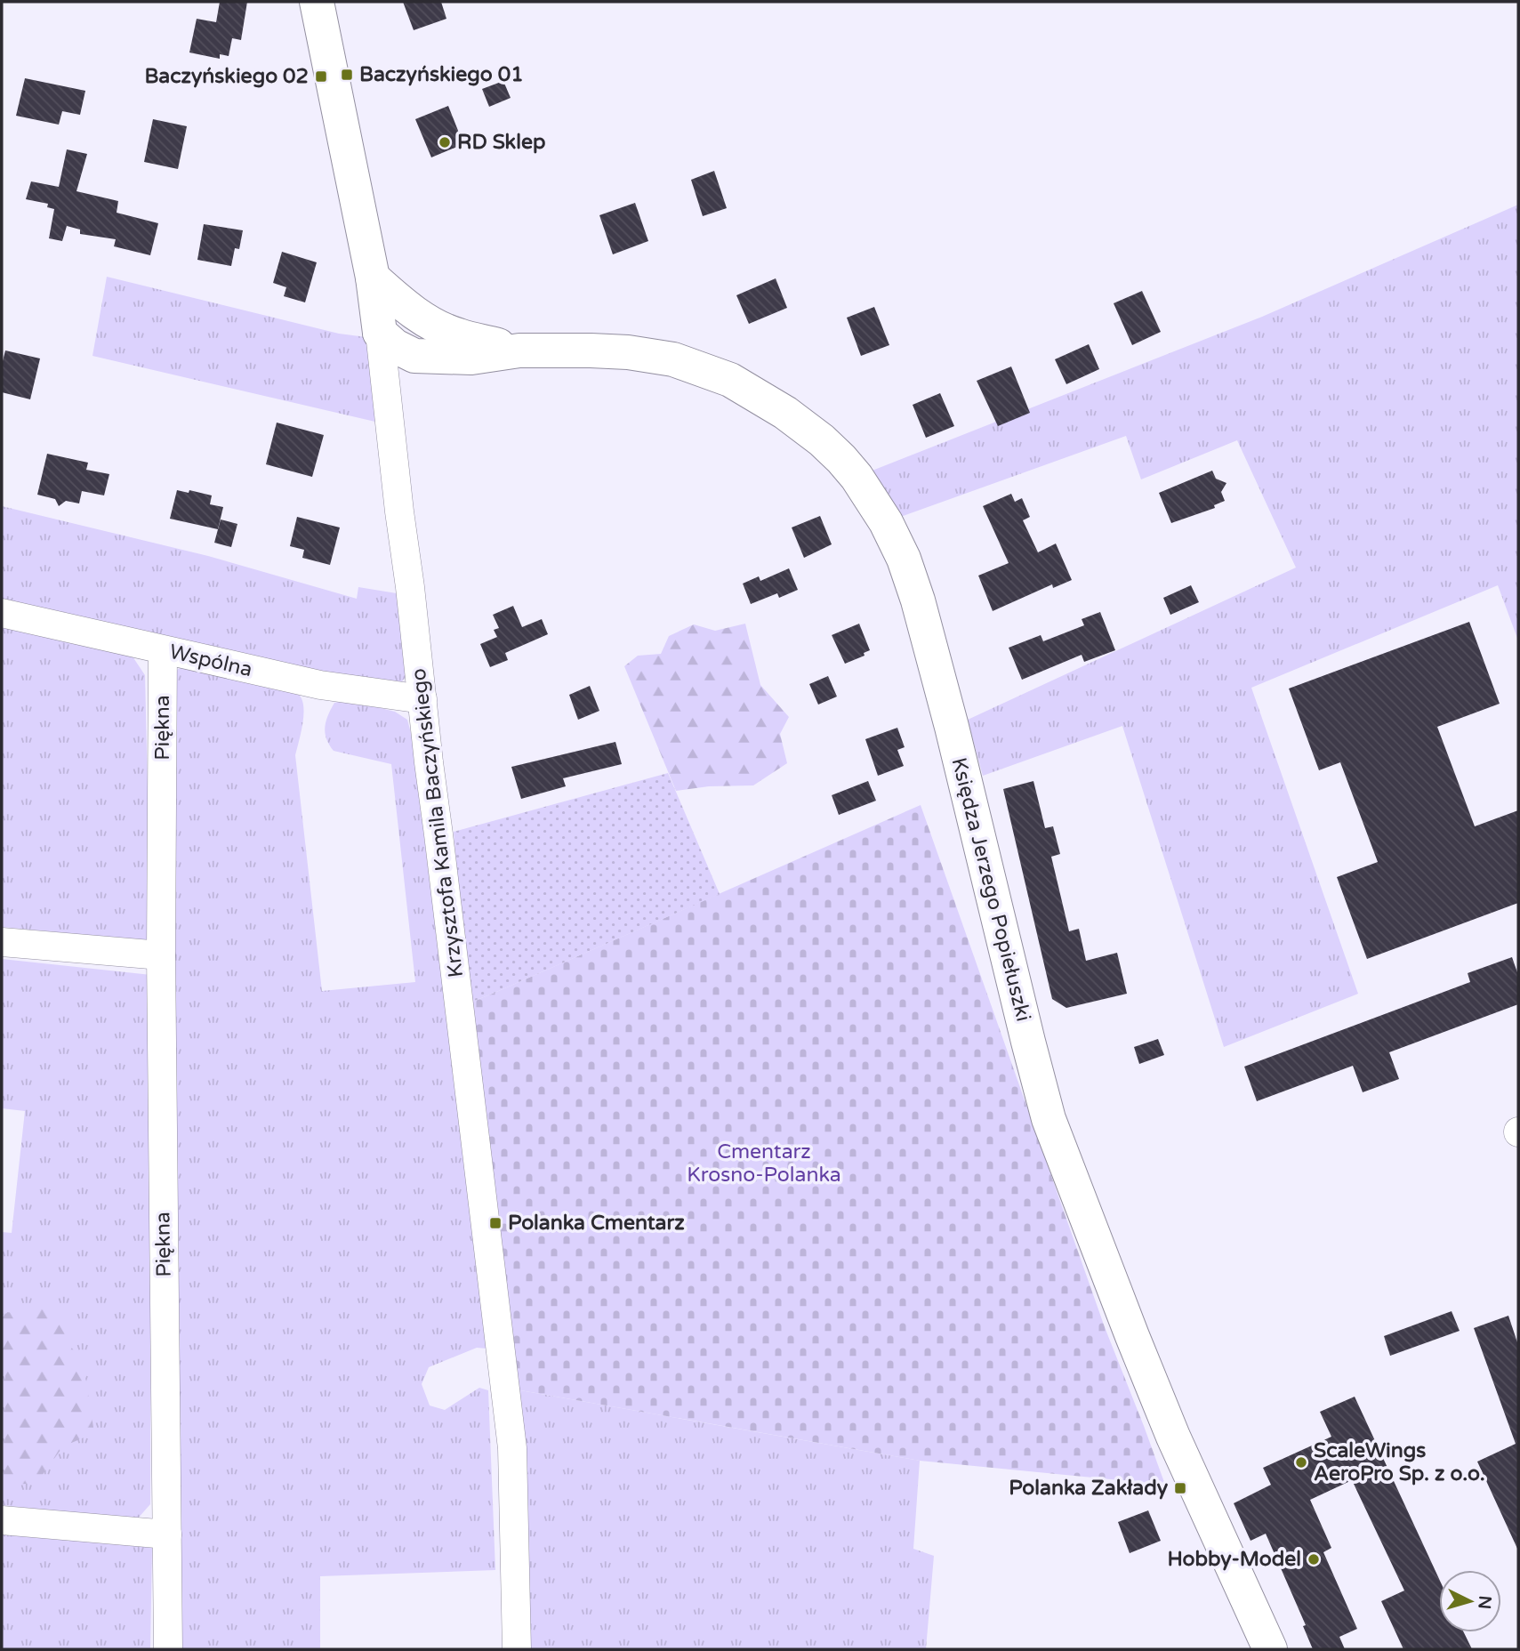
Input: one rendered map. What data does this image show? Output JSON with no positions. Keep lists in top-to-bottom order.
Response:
{
  "streets": {
    "street": [
      "Wspólna",
      "Piękna",
      "Krzysztofa Kamila Baczyńskiego",
      "Księdza Jerzego Popiełuszki"
    ]
  },
  "crossings": [
    ["Wspólna", "Piękna"],
    ["Wspólna", "Krzysztofa Kamila Baczyńskiego"],
    ["Krzysztofa Kamila Baczyńskiego", "Księdza Jerzego Popiełuszki"]
  ],
  "parks": ["Cmentarz Krosno-Polanka"],
  "places": {
    "transit": [
      "Baczyńskiego 01",
      "Baczyńskiego 02",
      "Polanka Cmentarz",
      "Polanka Zakłady"
    ],
    "other": ["RD Sklep", "ScaleWings AeroPro Sp. z o.o.", "Hobby-Model"]
  },
  "north": "right"
}
